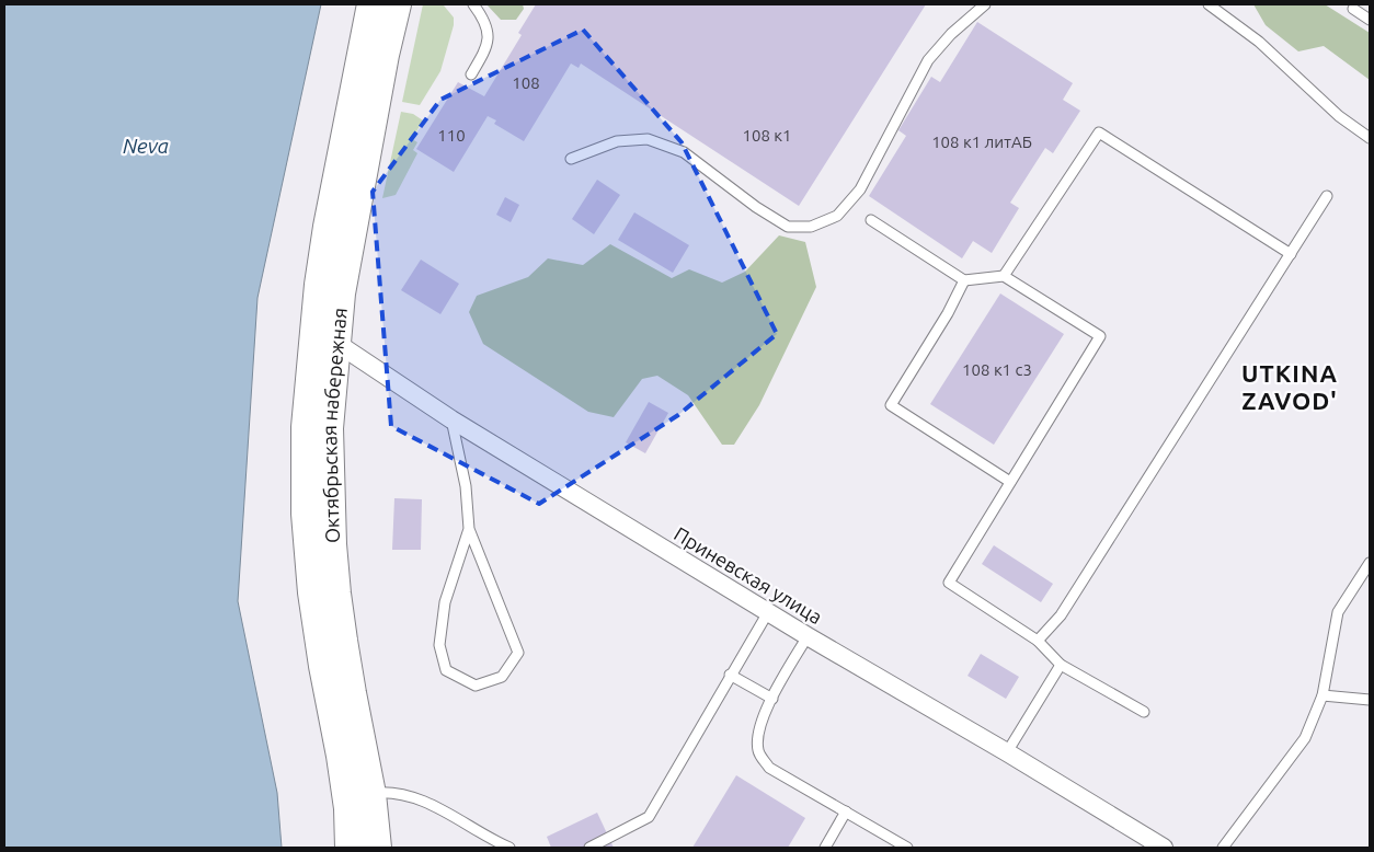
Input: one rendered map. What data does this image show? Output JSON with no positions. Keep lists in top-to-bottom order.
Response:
{
  "streets": {
    "main road": ["Октябрьская набережная"],
    "street": ["Приневская улица"]
  },
  "crossings": [
    ["Октябрьская набережная", "Приневская улица"]
  ],
  "districts": ["UTKINA ZAVOD'"],
  "water": ["Neva"],
  "house_numbers": [
    "108",
    "110",
    "108 к1",
    "108 к1 литАБ",
    "108 к1 с3"
  ]
}
